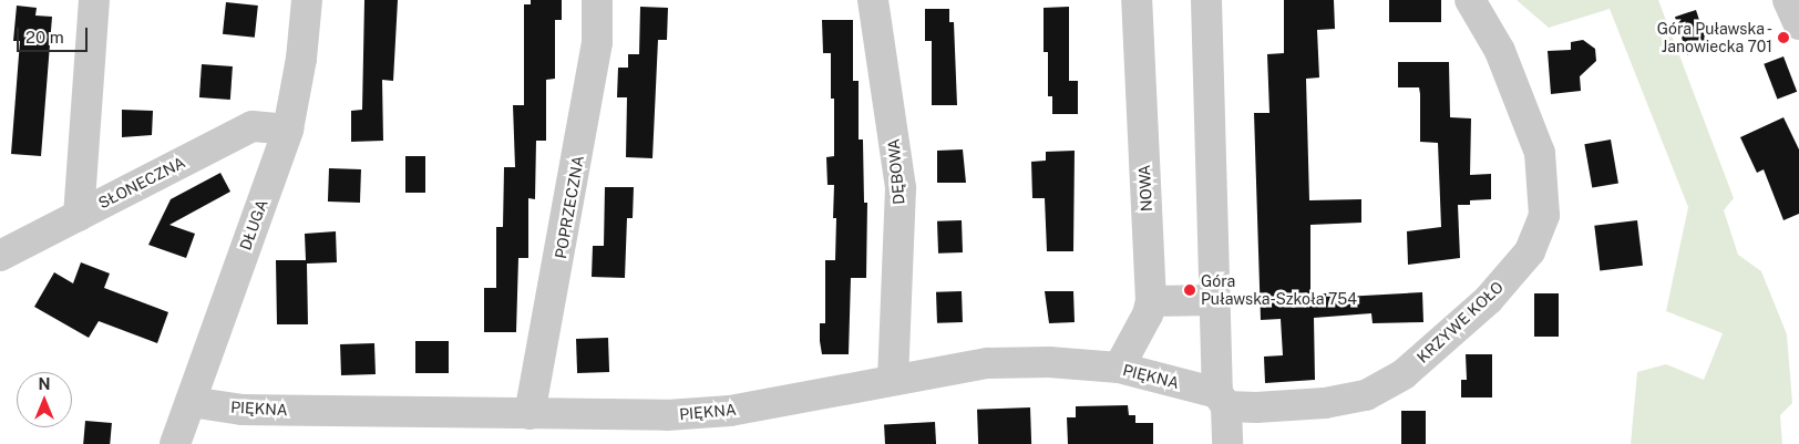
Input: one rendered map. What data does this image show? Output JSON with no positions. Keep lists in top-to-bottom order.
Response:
{
  "streets": {
    "street": [
      "DĘBOWA",
      "SŁONECZNA",
      "NOWA",
      "POPRZECZNA",
      "DŁUGA",
      "KRZYWE KOŁO",
      "PIĘKNA"
    ]
  },
  "crossings": [
    ["DĘBOWA", "PIĘKNA"],
    ["SŁONECZNA", "DŁUGA"],
    ["NOWA", "PIĘKNA"],
    ["POPRZECZNA", "PIĘKNA"],
    ["DŁUGA", "PIĘKNA"],
    ["KRZYWE KOŁO", "PIĘKNA"]
  ],
  "places": ["Góra Puławska - Janowiecka 701", "Góra Puławska-Szkoła 754"],
  "scale_bar": "20 m",
  "north": "top"
}
